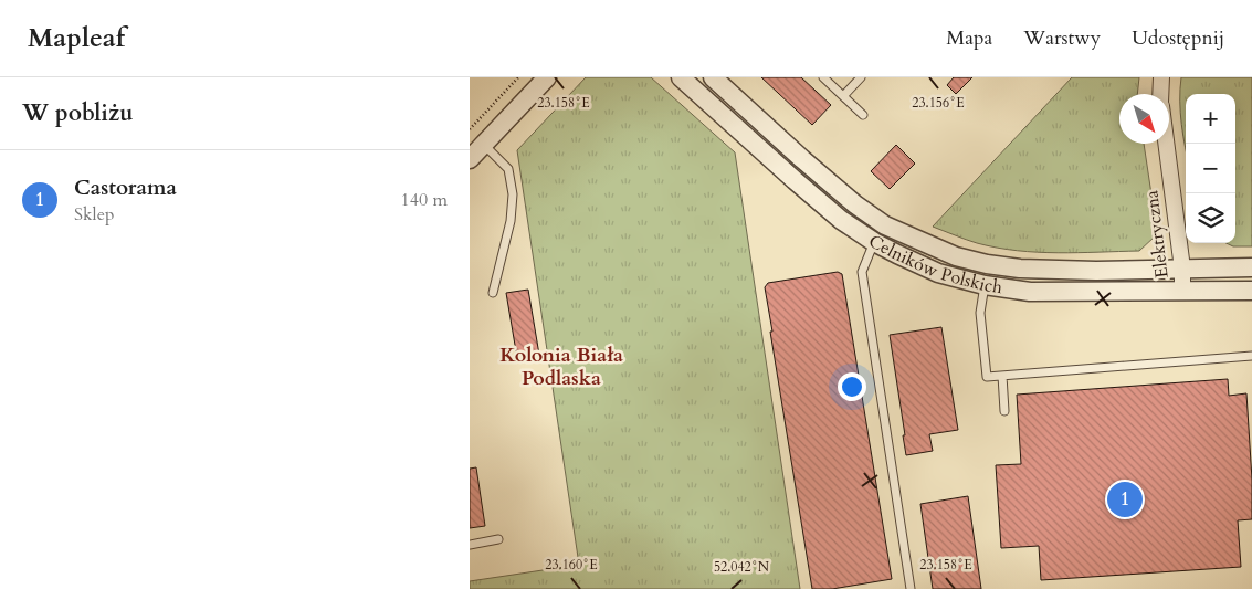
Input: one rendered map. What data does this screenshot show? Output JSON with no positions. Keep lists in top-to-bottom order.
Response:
{
  "streets": {
    "street": ["Elektryczna", "Celników Polskich"]
  },
  "crossings": [
    ["Elektryczna", "Celników Polskich"]
  ],
  "districts": ["Kolonia Biała Podlaska"],
  "north": "bottom right",
  "page": {
    "header": "Mapleaf",
    "nav": ["Mapa", "Warstwy", "Udostępnij"],
    "heading": "W pobliżu",
    "map_buttons": ["+", "−"],
    "list": [
      {
        "mark": "1",
        "name": "Castorama",
        "note": "Sklep",
        "value": "140 m"
      }
    ],
    "pins": "1"
  },
  "coordinates": [
    "23.158°E",
    "23.156°E",
    "23.160°E",
    "52.042°N"
  ]
}
